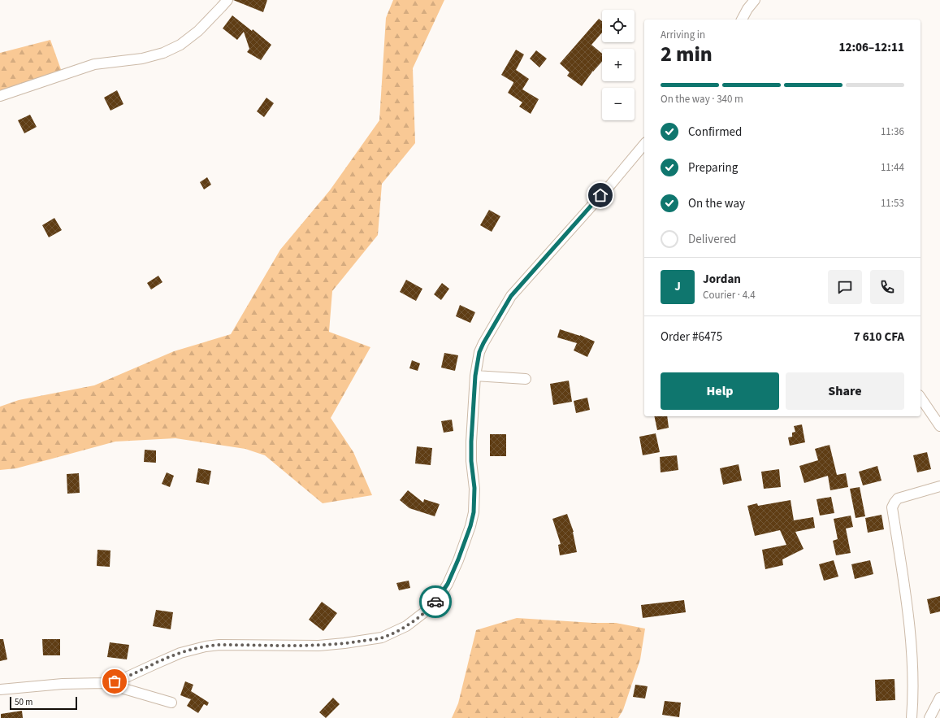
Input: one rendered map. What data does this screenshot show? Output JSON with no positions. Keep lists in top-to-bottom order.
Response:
{
  "scale_bar": "50 m",
  "page": {
    "map_buttons": ["+", "−"],
    "heading": ["2 min", "Arriving in", "12:06–12:11"],
    "panel": [
      "Jordan",
      "Courier · 4.4",
      "Order #6475",
      "7 610 CFA"
    ],
    "bar": "On the way · 340 m",
    "list": [
      ["Confirmed", "11:36"],
      ["Preparing", "11:44"],
      ["On the way", "11:53"],
      "Delivered"
    ],
    "round": "J",
    "buttons": ["Help", "Share"],
    "scale": "50 m"
  }
}
